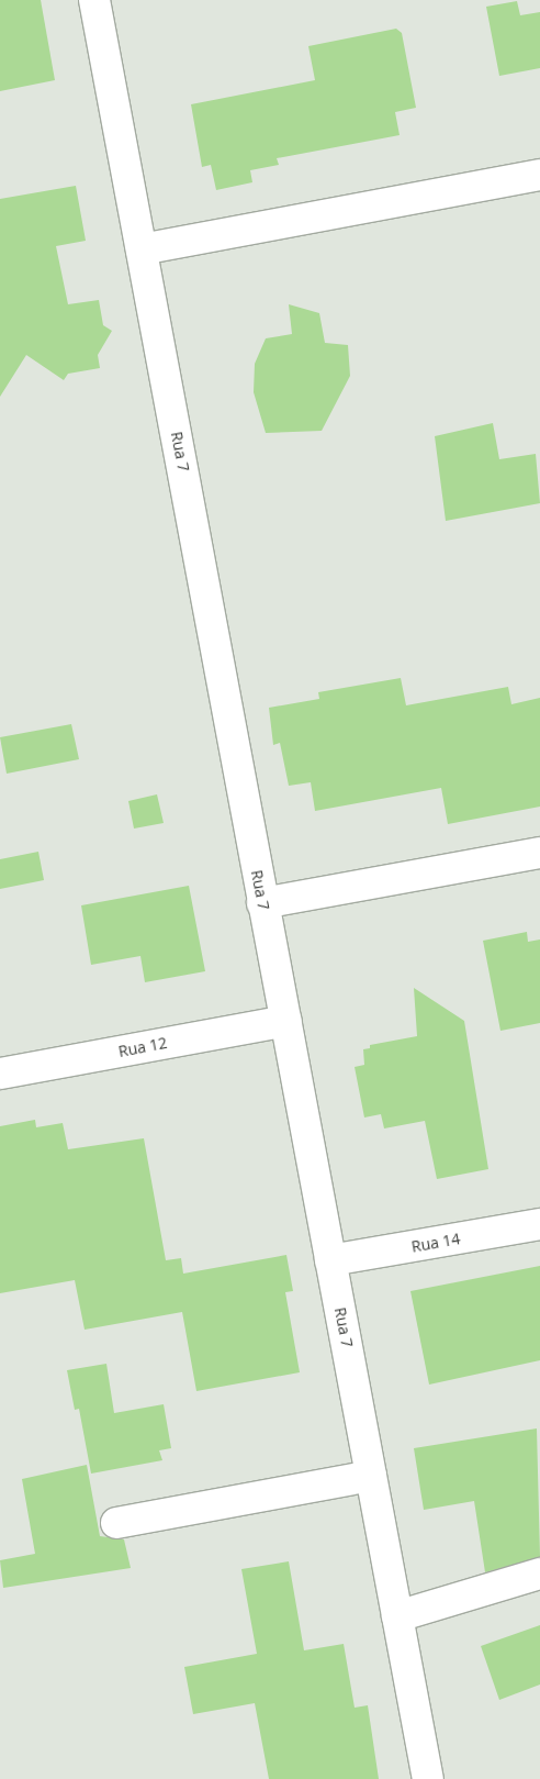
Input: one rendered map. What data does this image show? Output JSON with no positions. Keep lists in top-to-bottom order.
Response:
{
  "streets": {
    "street": ["Rua 7", "Rua 12", "Rua 14"]
  },
  "crossings": [
    ["Rua 7", "Rua 12"],
    ["Rua 7", "Rua 14"]
  ]
}
